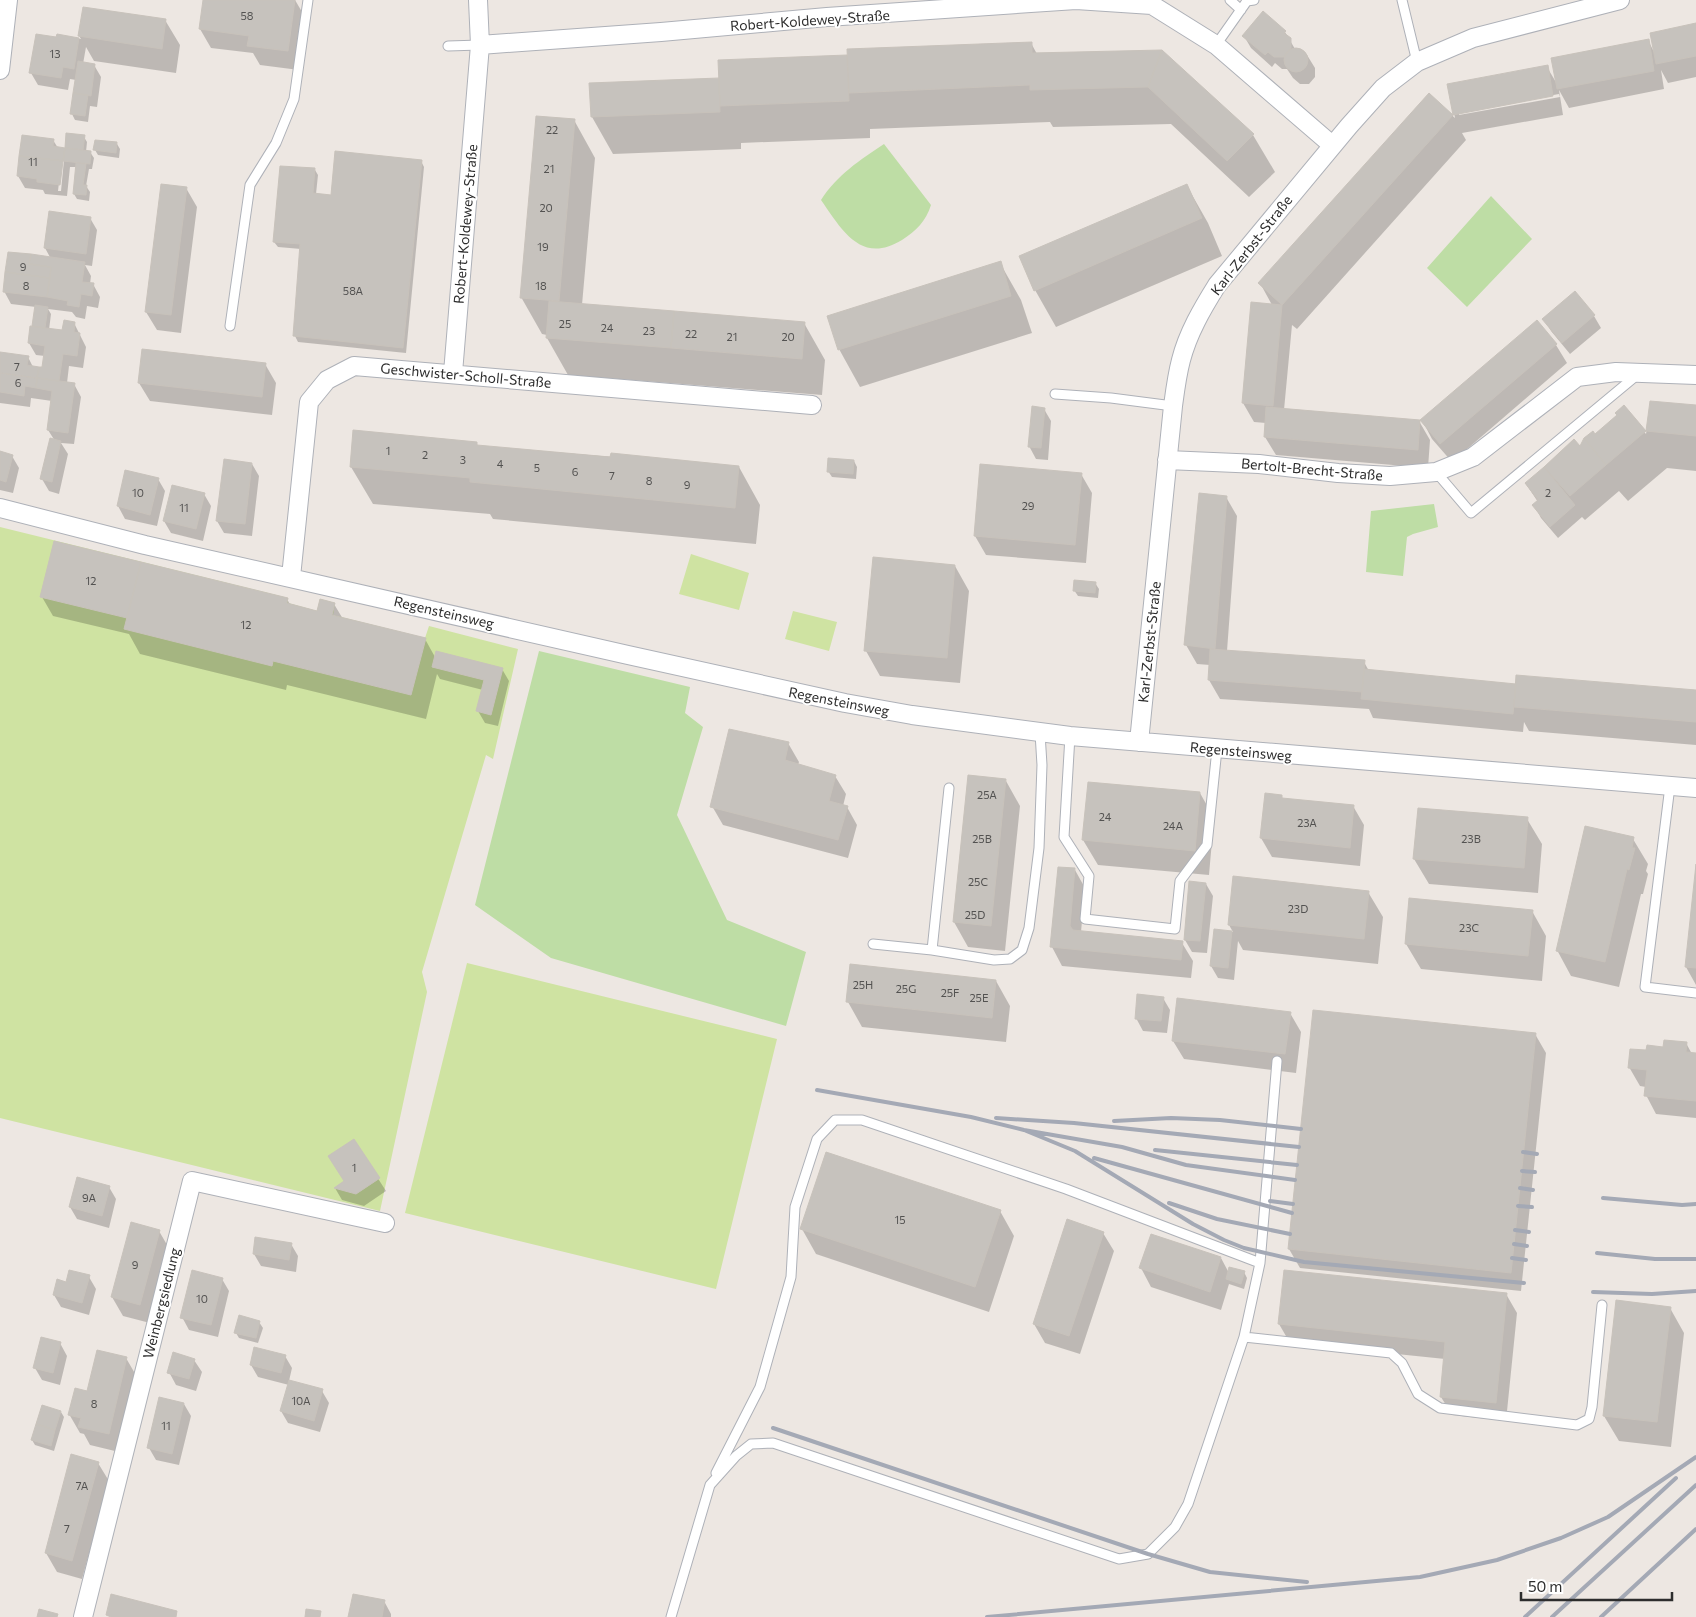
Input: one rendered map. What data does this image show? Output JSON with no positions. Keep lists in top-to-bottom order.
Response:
{
  "streets": {
    "street": [
      "Robert-Koldewey-Straße",
      "Karl-Zerbst-Straße",
      "Geschwister-Scholl-Straße",
      "Bertolt-Brecht-Straße",
      "Regensteinsweg",
      "Weinbergsiedlung"
    ]
  },
  "crossings": [
    ["Robert-Koldewey-Straße", "Karl-Zerbst-Straße"],
    ["Robert-Koldewey-Straße", "Geschwister-Scholl-Straße"],
    ["Karl-Zerbst-Straße", "Bertolt-Brecht-Straße"],
    ["Karl-Zerbst-Straße", "Regensteinsweg"],
    ["Geschwister-Scholl-Straße", "Regensteinsweg"]
  ],
  "house_numbers": [
    "58",
    "13",
    "22",
    "11",
    "21",
    "20",
    "19",
    "9",
    "8",
    "18",
    "58A",
    "25",
    "24",
    "23",
    "22",
    "21",
    "20",
    "7",
    "6",
    "1",
    "2",
    "3",
    "4",
    "5",
    "6",
    "7",
    "8",
    "9",
    "10",
    "2",
    "29",
    "11",
    "12",
    "12",
    "25A",
    "24",
    "23A",
    "24A",
    "25B",
    "23B",
    "25C",
    "23D",
    "25D",
    "23C",
    "25H",
    "25G",
    "25F",
    "25E",
    "1",
    "9A",
    "15",
    "9",
    "10",
    "10A",
    "8",
    "11",
    "7A",
    "7"
  ],
  "scale_bar": "50 m"
}
